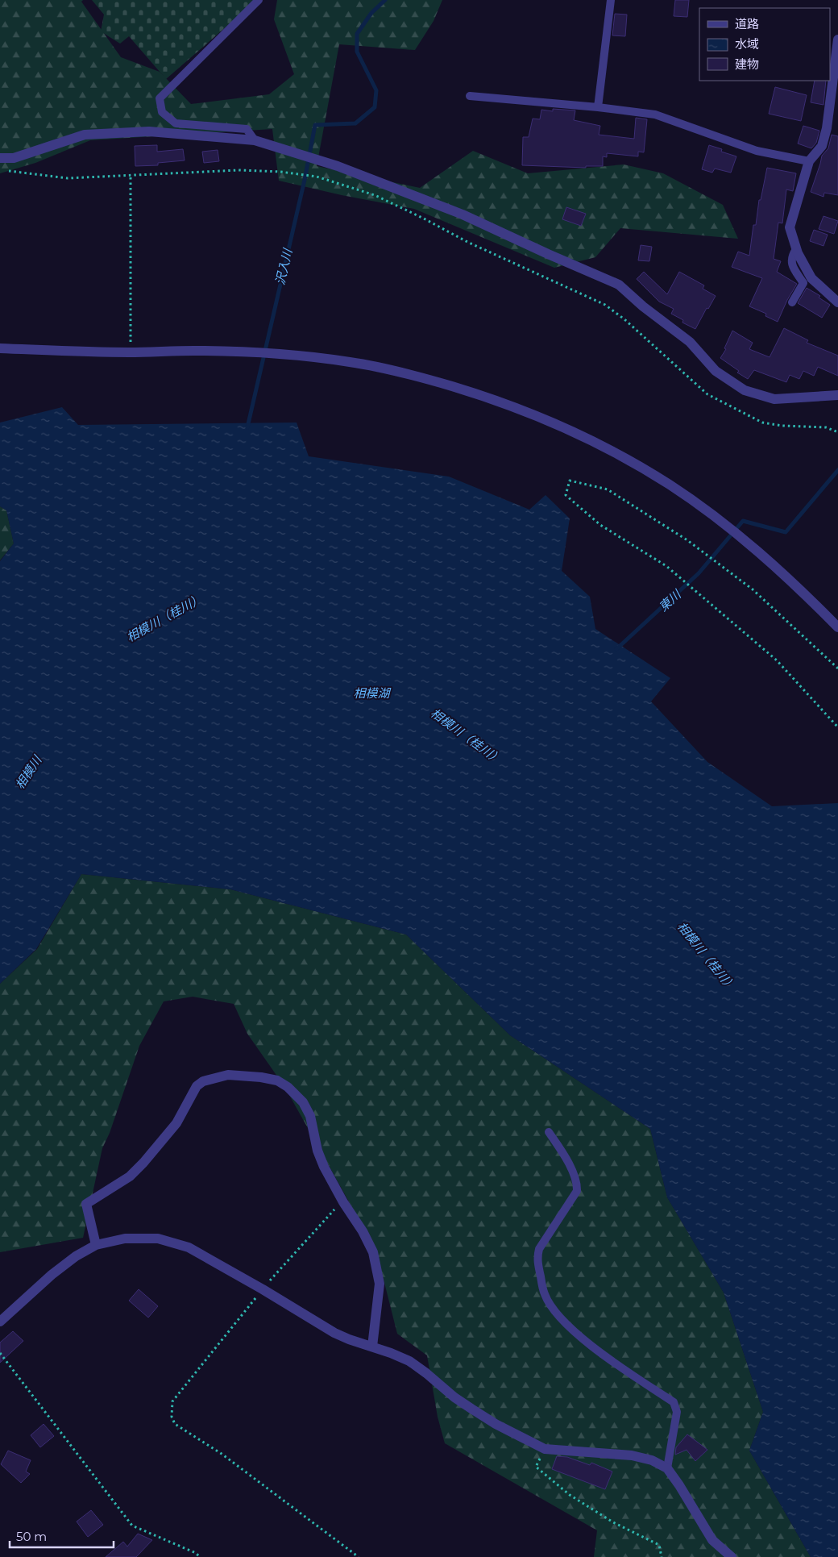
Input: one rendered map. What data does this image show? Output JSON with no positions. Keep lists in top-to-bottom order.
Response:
{
  "water": [
    "沢入川",
    "東川",
    "相模川（桂川）",
    "相模湖",
    "相模川"
  ],
  "legend": ["道路", "水域", "建物"],
  "scale_bar": "50 m"
}
